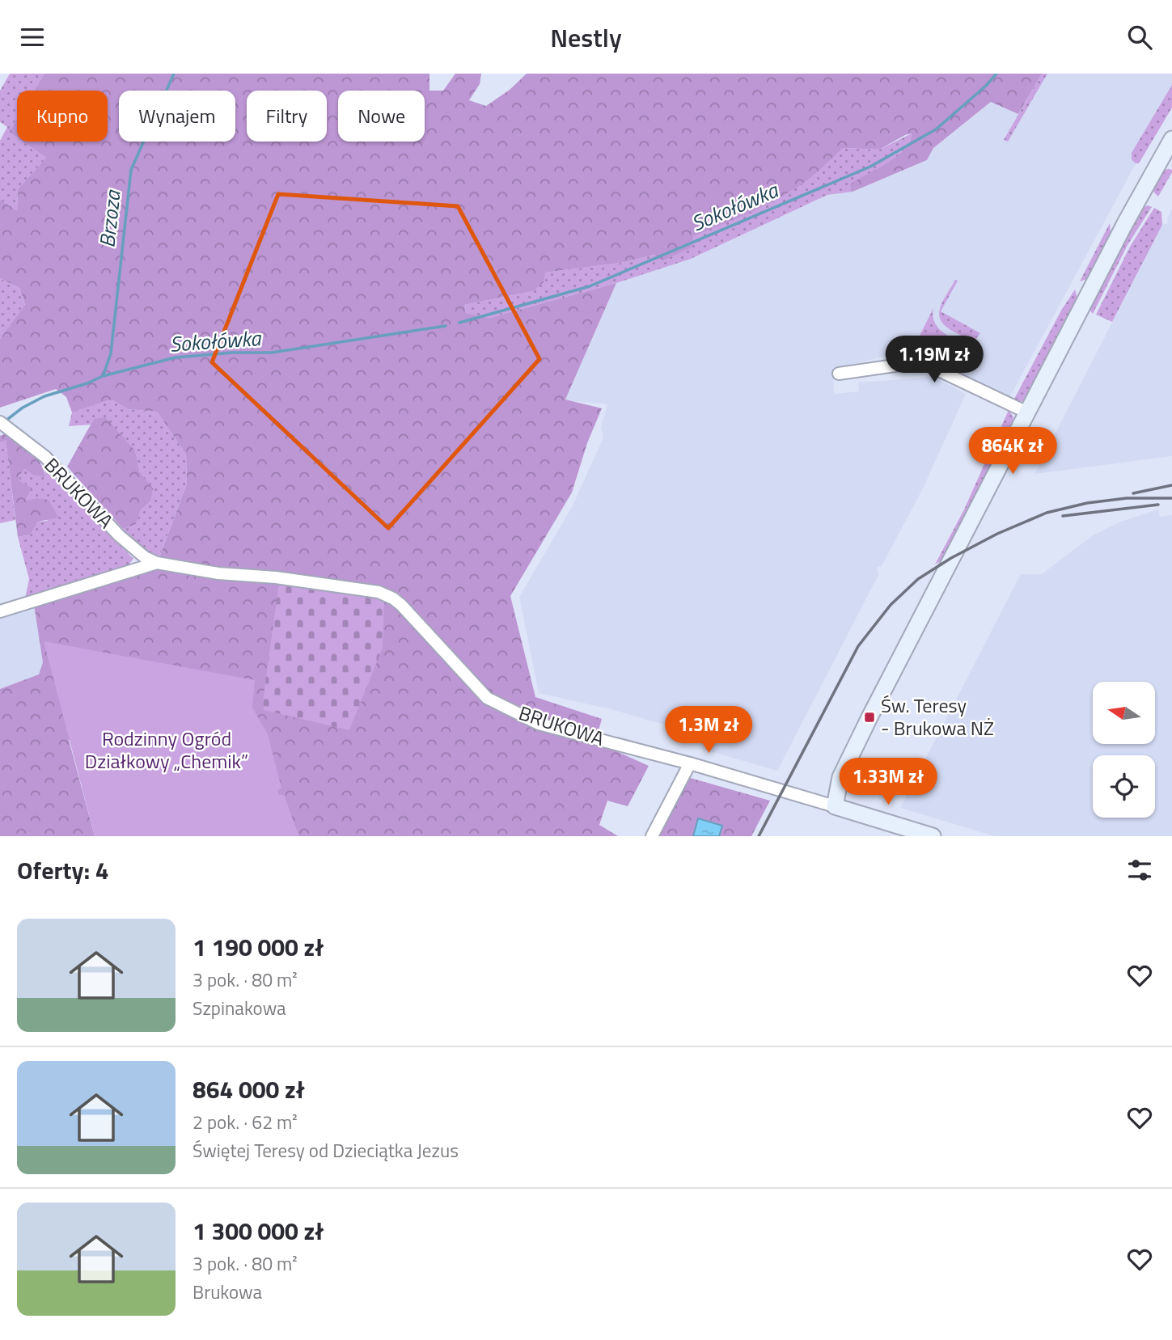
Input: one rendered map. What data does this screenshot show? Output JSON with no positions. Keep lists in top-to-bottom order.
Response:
{
  "streets": {
    "street": ["BRUKOWA"]
  },
  "water": ["Sokołówka", "Brzoza"],
  "parks": ["Rodzinny Ogród Działkowy „Chemik”"],
  "places": {
    "transit": ["Św. Teresy - Brukowa NŻ"]
  },
  "north": "left",
  "page": {
    "header": "Nestly",
    "chip": [
      "Kupno",
      "Wynajem",
      "Filtry",
      "Nowe"
    ],
    "price": [
      "1.19M zł",
      "864K zł",
      "1.3M zł",
      "1.33M zł"
    ],
    "heading": "Oferty: 4",
    "list": [
      {
        "name": "1 190 000 zł",
        "note": "3 pok. · 80 m² · Szpinakowa"
      },
      {
        "name": "864 000 zł",
        "note": "2 pok. · 62 m² · Świętej Teresy od Dzieciątka Jezus"
      },
      {
        "name": "1 300 000 zł",
        "note": "3 pok. · 80 m² · Brukowa"
      }
    ]
  }
}
